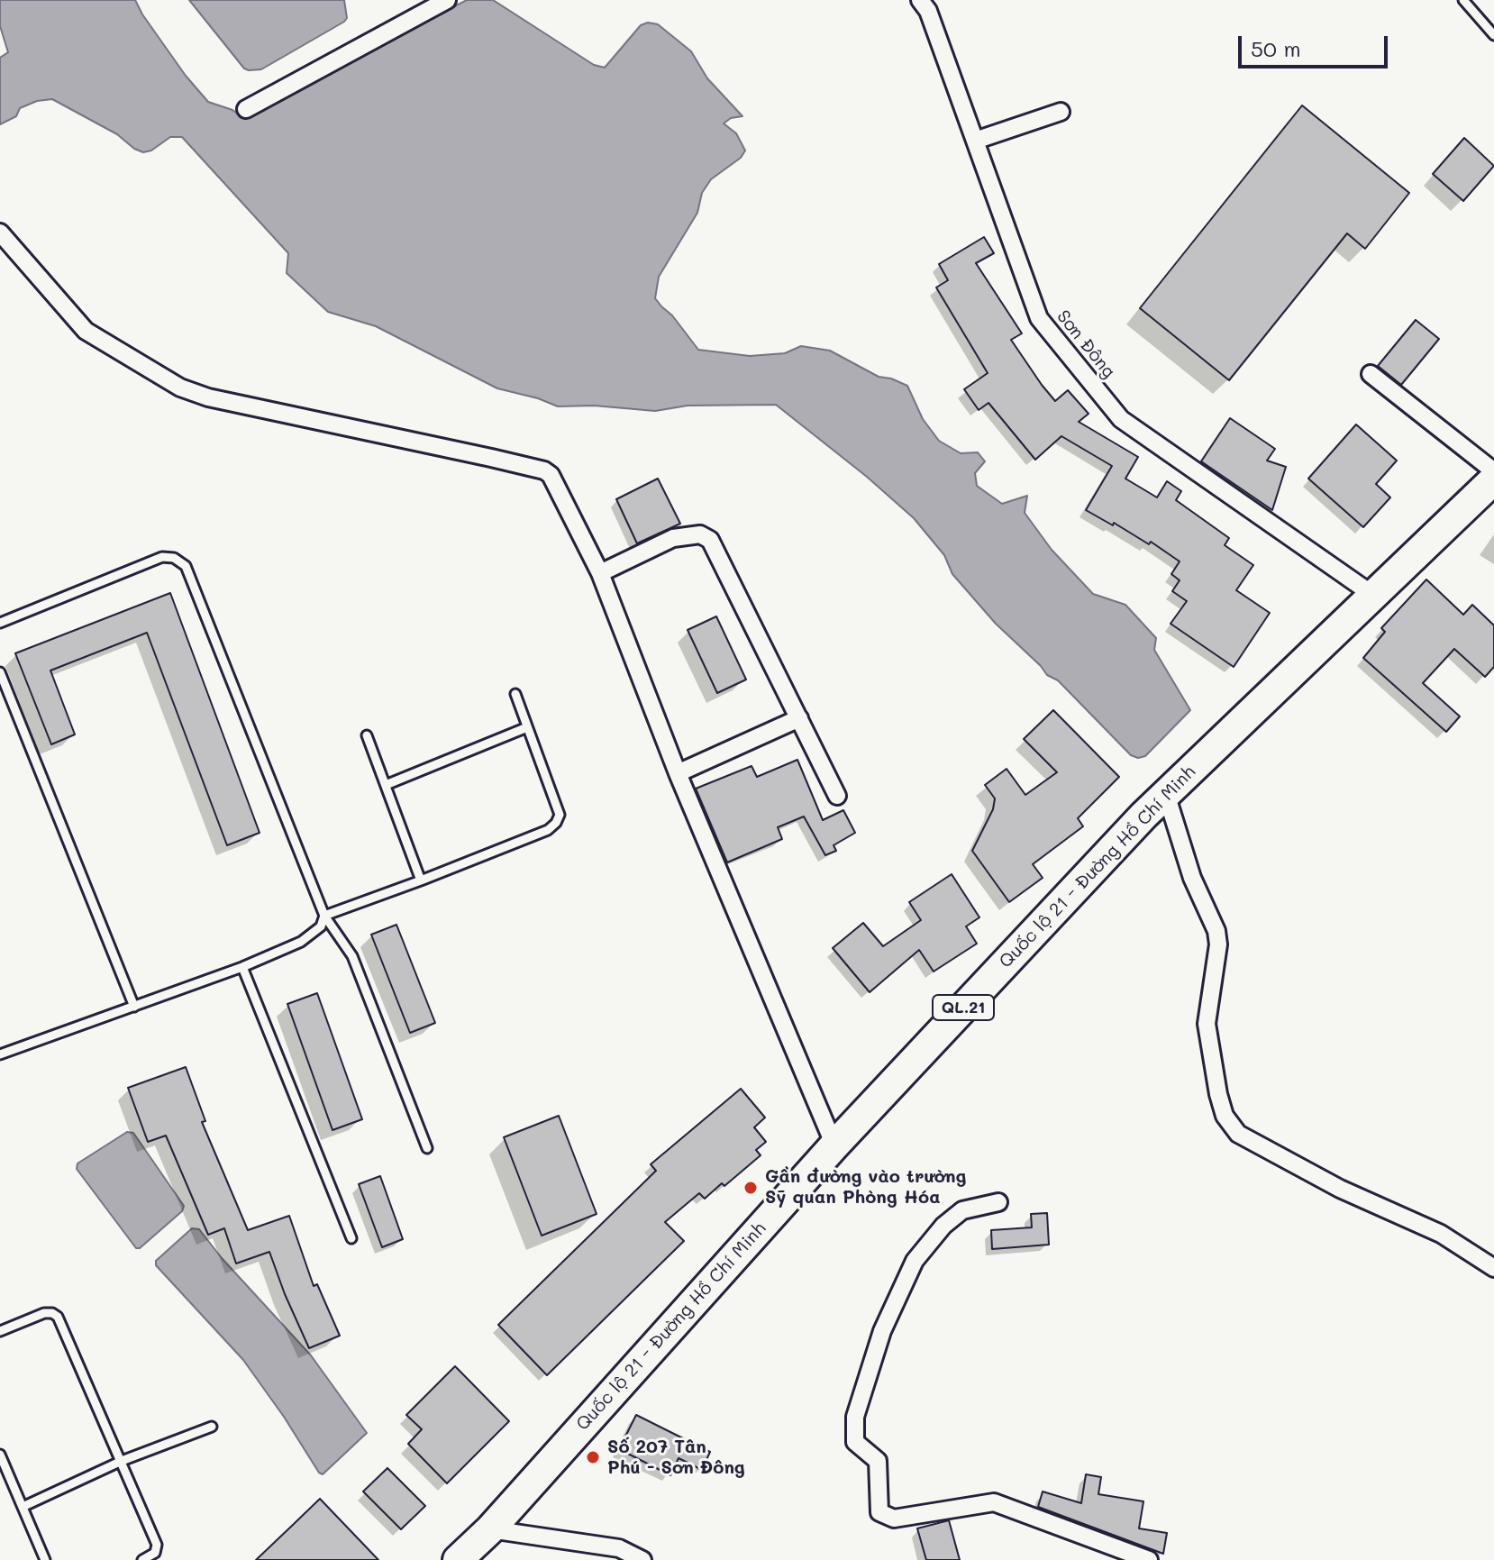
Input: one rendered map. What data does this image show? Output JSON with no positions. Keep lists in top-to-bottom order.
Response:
{
  "streets": {
    "highway": ["Quốc lộ 21 - Đường Hồ Chí Minh", "QL.21"],
    "street": ["Sơn Đông"]
  },
  "crossings": [
    ["Sơn Đông", "Quốc lộ 21 - Đường Hồ Chí Minh"]
  ],
  "places": ["Gần đường vào trường Sỹ quan Phòng Hóa", "Số 207 Tân Phú - Sơn Đông"],
  "scale_bar": "50 m"
}
